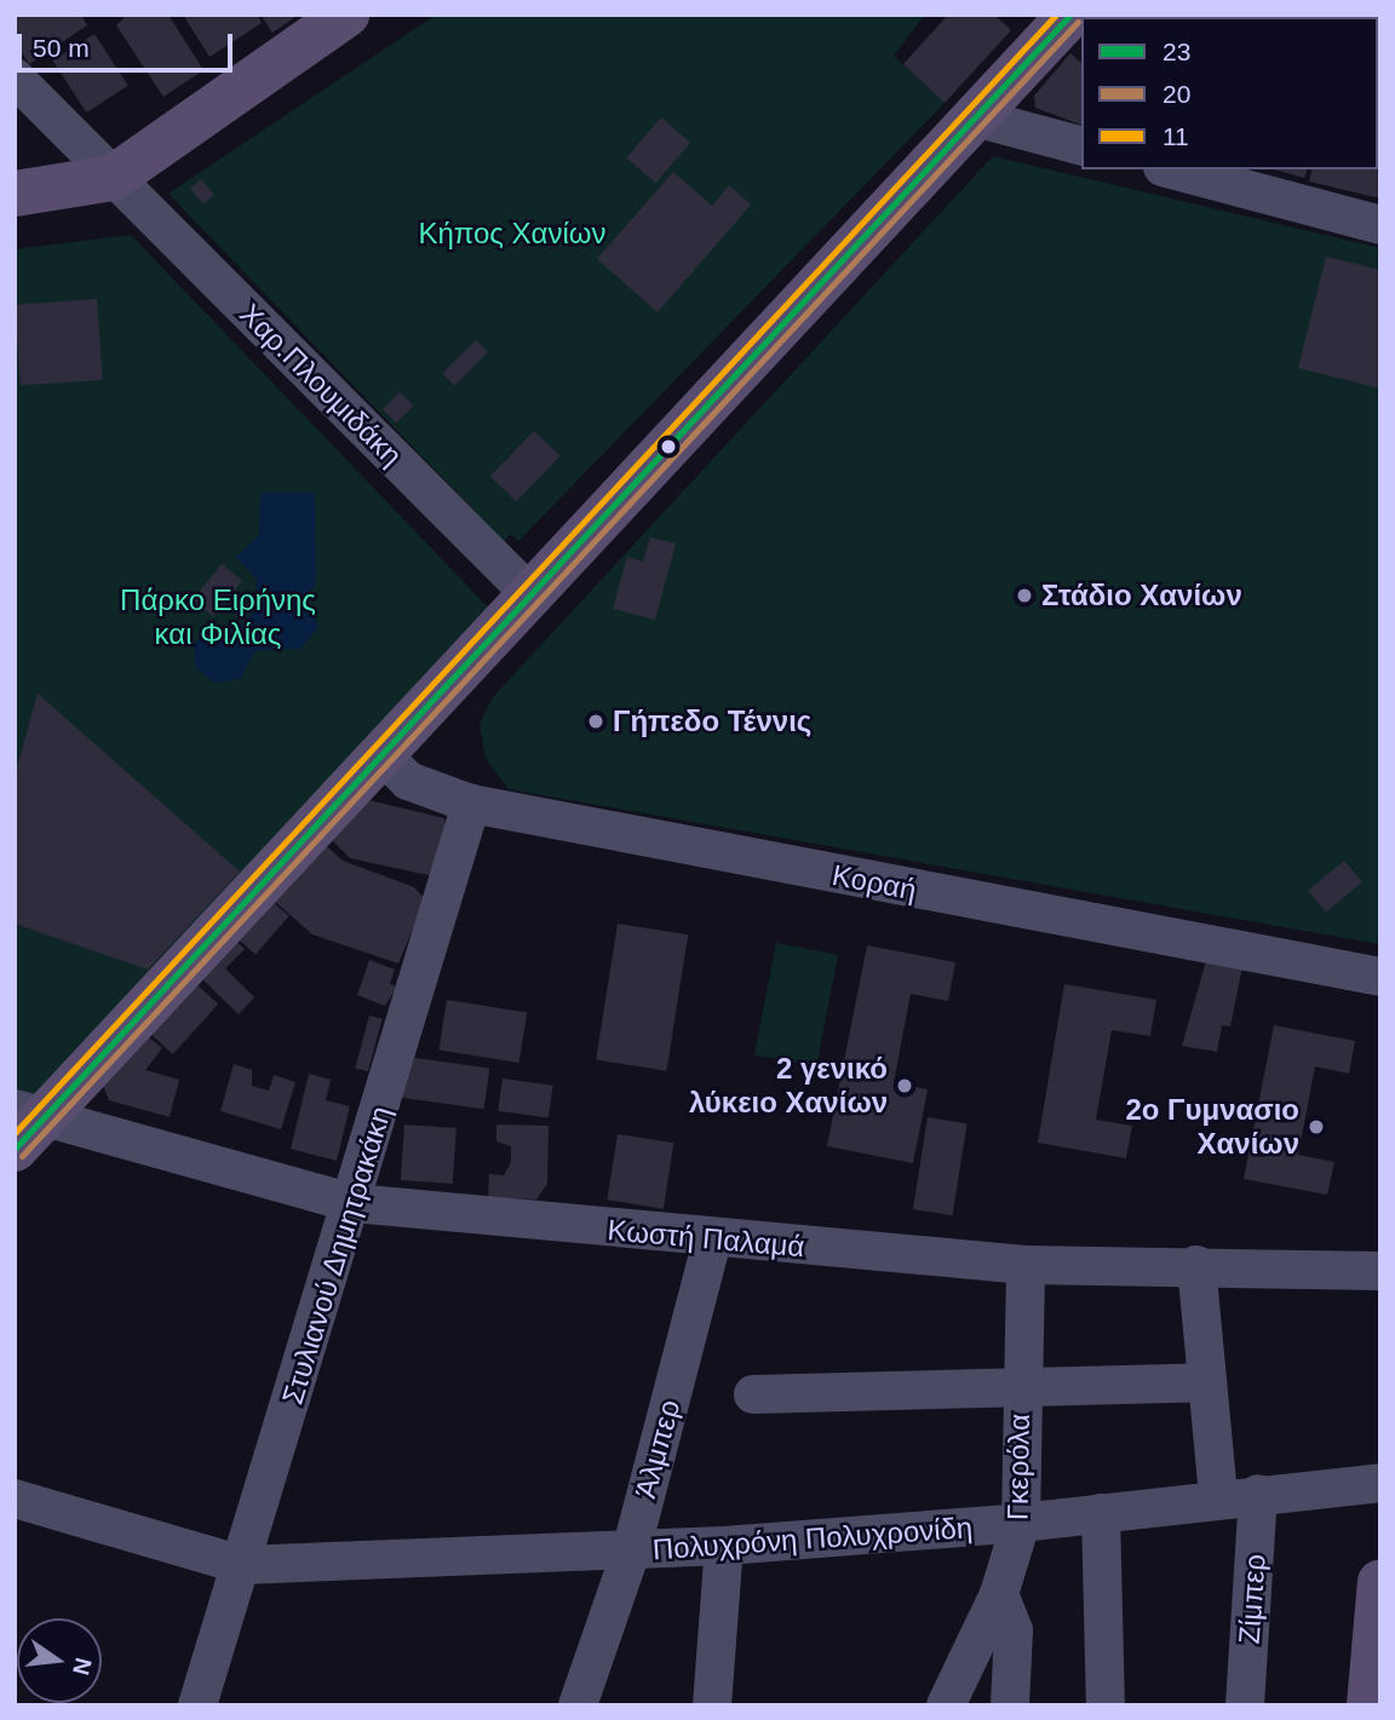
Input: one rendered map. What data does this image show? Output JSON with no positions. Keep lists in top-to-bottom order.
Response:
{
  "streets": {
    "street": [
      "Χαρ.Πλουμιδάκη",
      "Κοραή",
      "Κωστή Παλαμά",
      "Στυλιανού Δημητρακάκη",
      "Άλμπερ",
      "Γκερόλα",
      "Πολυχρόνη Πολυχρονίδη",
      "Ζίμπερ"
    ]
  },
  "crossings": [
    ["Κοραή", "Στυλιανού Δημητρακάκη"],
    ["Κωστή Παλαμά", "Στυλιανού Δημητρακάκη"],
    ["Κωστή Παλαμά", "Άλμπερ"],
    ["Κωστή Παλαμά", "Γκερόλα"],
    ["Στυλιανού Δημητρακάκη", "Πολυχρόνη Πολυχρονίδη"],
    ["Άλμπερ", "Πολυχρόνη Πολυχρονίδη"],
    ["Γκερόλα", "Πολυχρόνη Πολυχρονίδη"],
    ["Πολυχρόνη Πολυχρονίδη", "Ζίμπερ"]
  ],
  "parks": ["Κήπος Χανίων", "Πάρκο Ειρήνης και Φιλίας"],
  "places": [
    "Στάδιο Χανίων",
    "Γήπεδο Τέννις",
    "2 γενικό λύκειο Χανίων",
    "2ο Γυμνασιο Χανίων"
  ],
  "lines": ["transit line 23", "transit line 11", "transit line 20"],
  "legend": ["23", "20", "11"],
  "scale_bar": "50 m",
  "north": "right"
}
